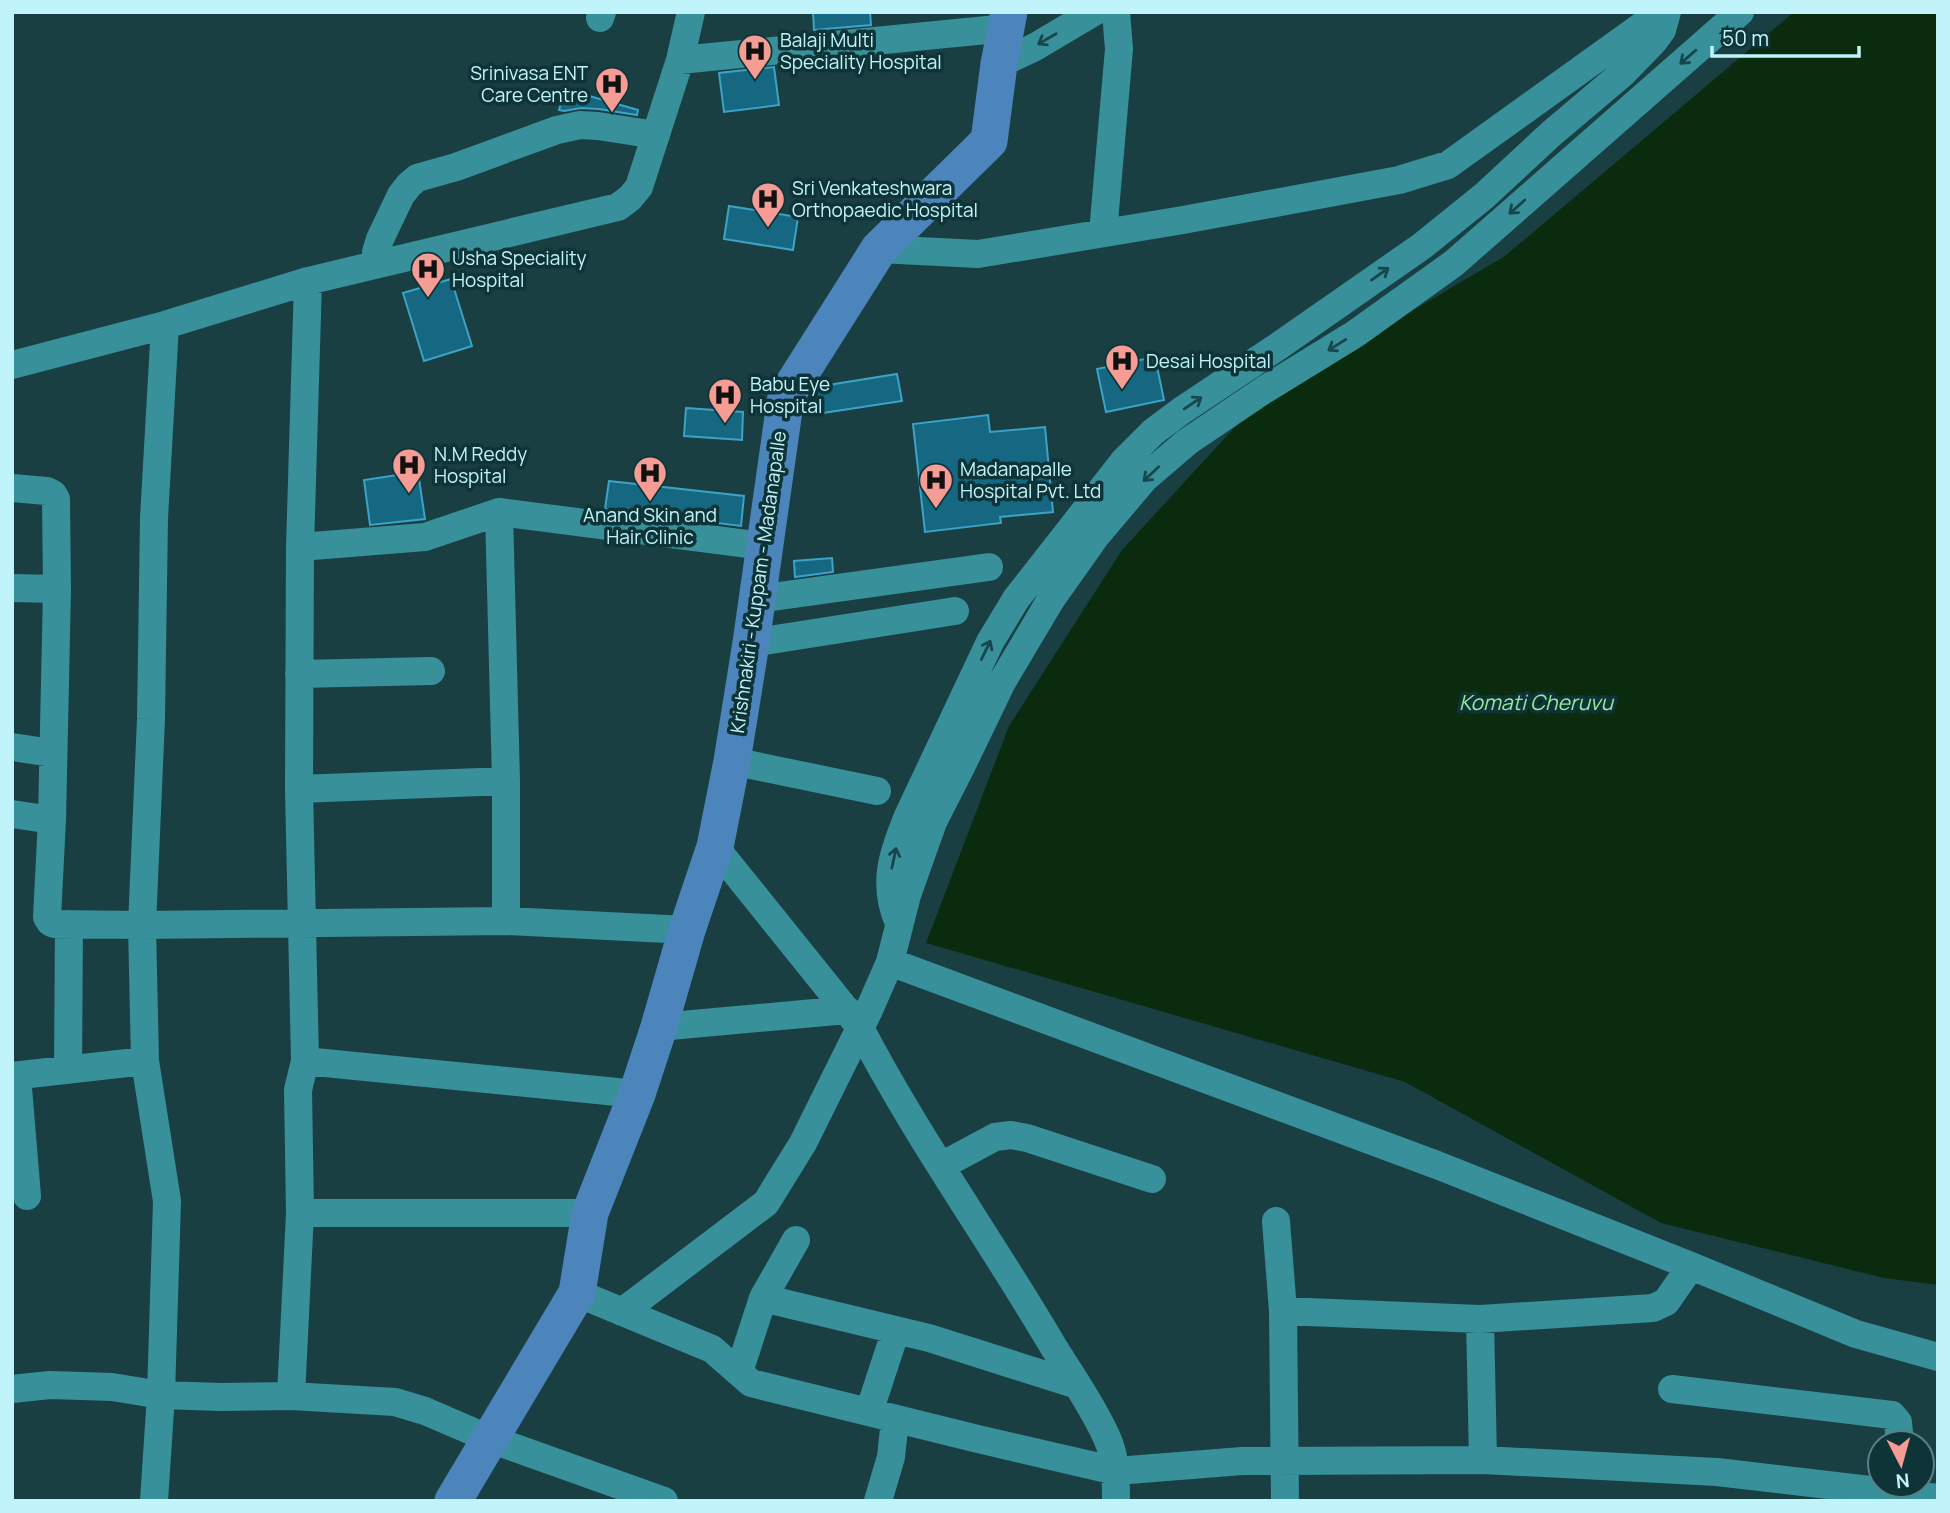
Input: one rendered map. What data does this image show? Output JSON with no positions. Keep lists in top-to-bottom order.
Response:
{
  "streets": {
    "main road": ["Krishnakiri - Kuppam - Madanapalle"]
  },
  "water": ["Komati Cheruvu"],
  "places": {
    "hospital": [
      "Balaji Multi Speciality Hospital",
      "Srinivasa ENT Care Centre",
      "Sri Venkateshwara Orthopaedic Hospital",
      "Usha Speciality Hospital",
      "Desai Hospital",
      "Babu Eye Hospital",
      "N.M Reddy Hospital",
      "Anand Skin and Hair Clinic",
      "Madanapalle Hospital Pvt. Ltd"
    ]
  },
  "scale_bar": "50 m",
  "north": "bottom"
}
